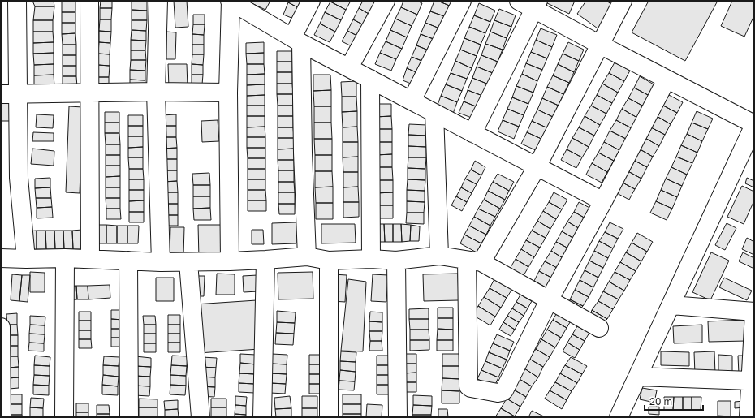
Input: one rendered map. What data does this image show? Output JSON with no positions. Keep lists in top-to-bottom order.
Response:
{
  "scale_bar": "20 m"
}
